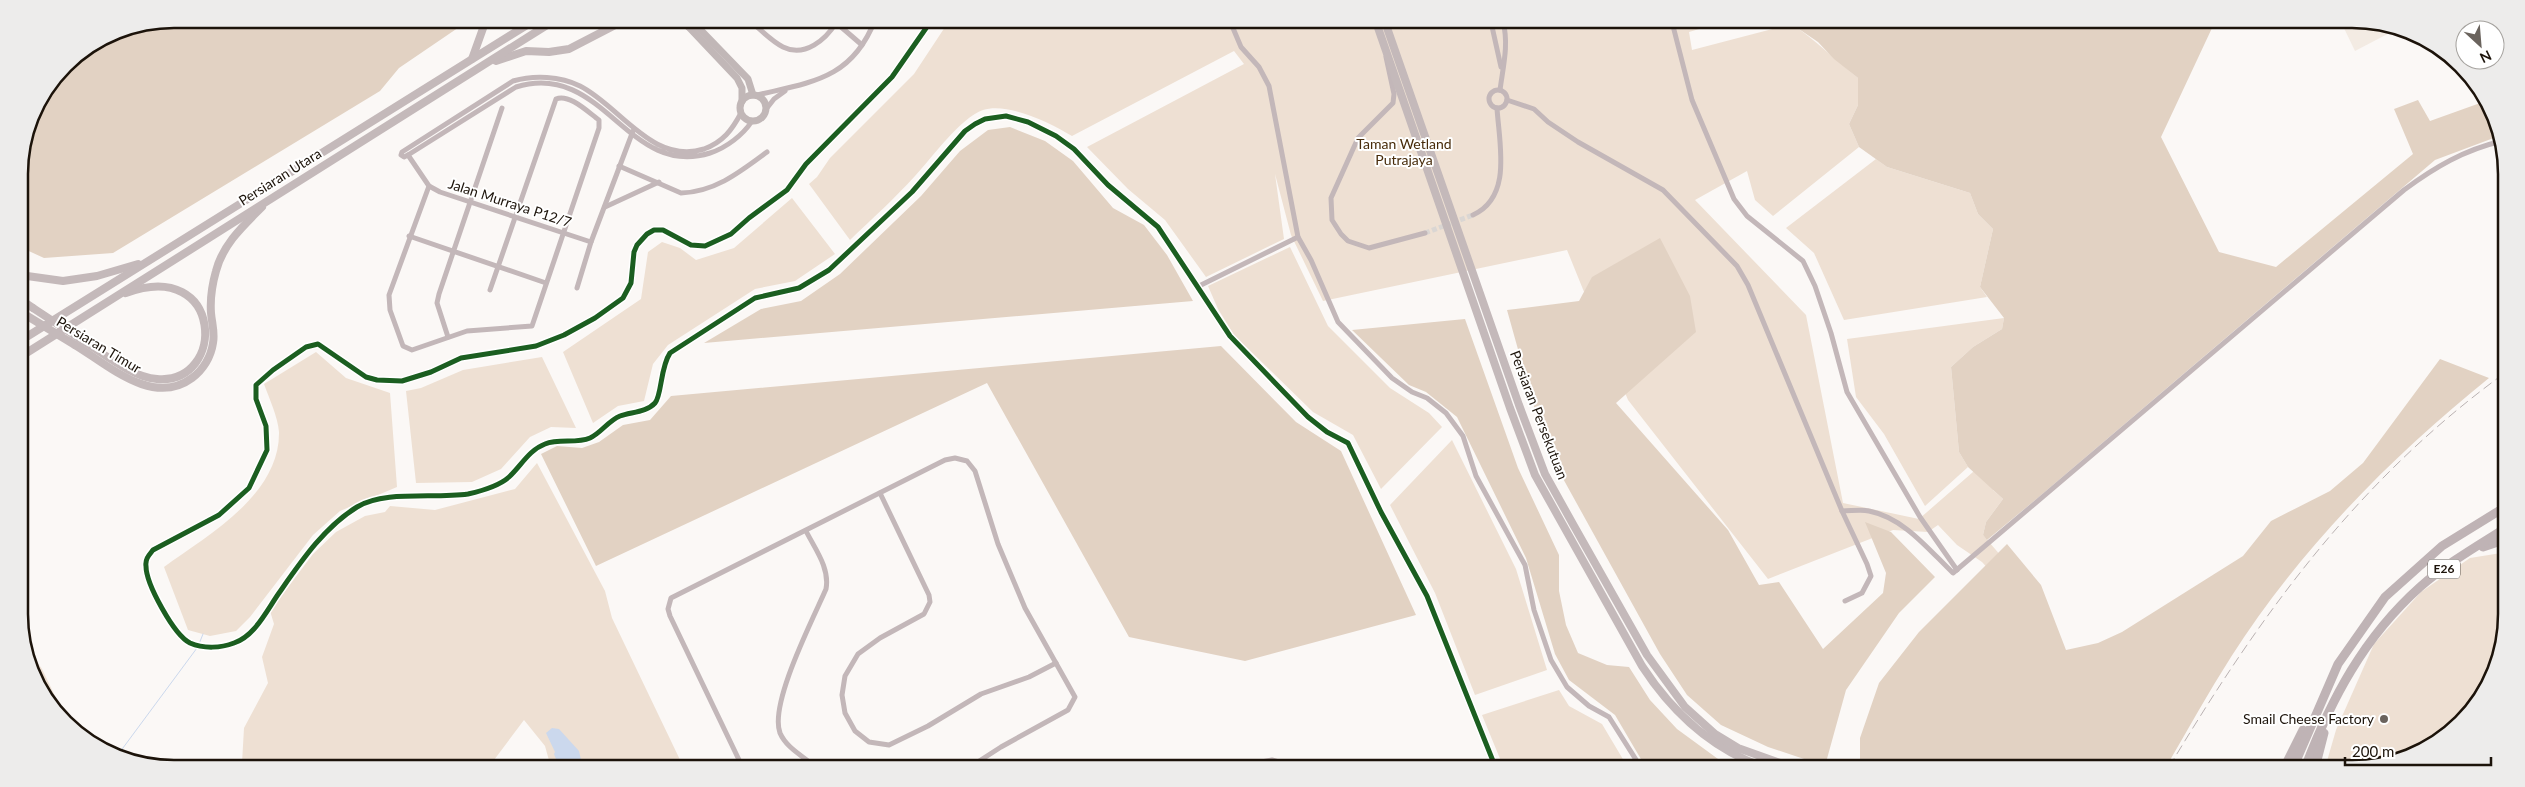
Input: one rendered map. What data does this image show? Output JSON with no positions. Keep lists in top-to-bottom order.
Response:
{
  "streets": {
    "highway": ["E26"],
    "main road": ["Persiaran Utara", "Persiaran Timur", "Persiaran Persekutuan"],
    "street": ["Jalan Murraya P12/7"]
  },
  "crossings": [
    ["Persiaran Utara", "Persiaran Timur"]
  ],
  "parks": ["Taman Wetland Putrajaya"],
  "places": ["Smail Cheese Factory"],
  "scale_bar": "200 m",
  "north": "bottom right"
}
